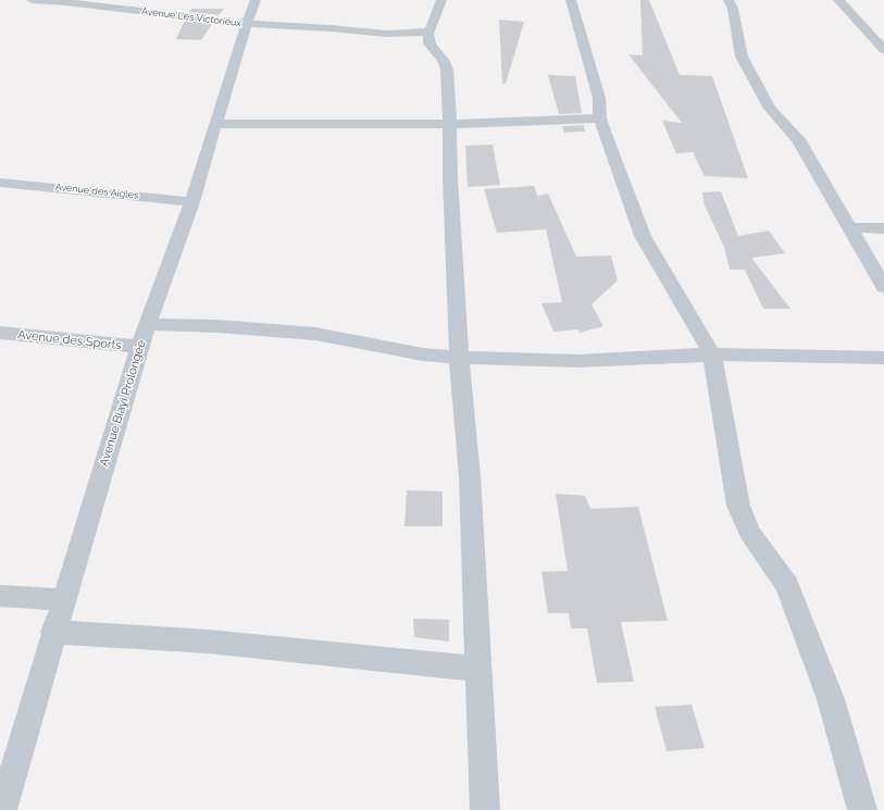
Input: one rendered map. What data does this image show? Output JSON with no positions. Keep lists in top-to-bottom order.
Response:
{
  "streets": {
    "street": [
      "Avenue Les Victorieux",
      "Avenue des Aigles",
      "Avenue des Sports",
      "Avenue Biayi Prolongée"
    ]
  },
  "crossings": [
    ["Avenue Les Victorieux", "Avenue Biayi Prolongée"],
    ["Avenue des Aigles", "Avenue Biayi Prolongée"],
    ["Avenue des Sports", "Avenue Biayi Prolongée"]
  ]
}
